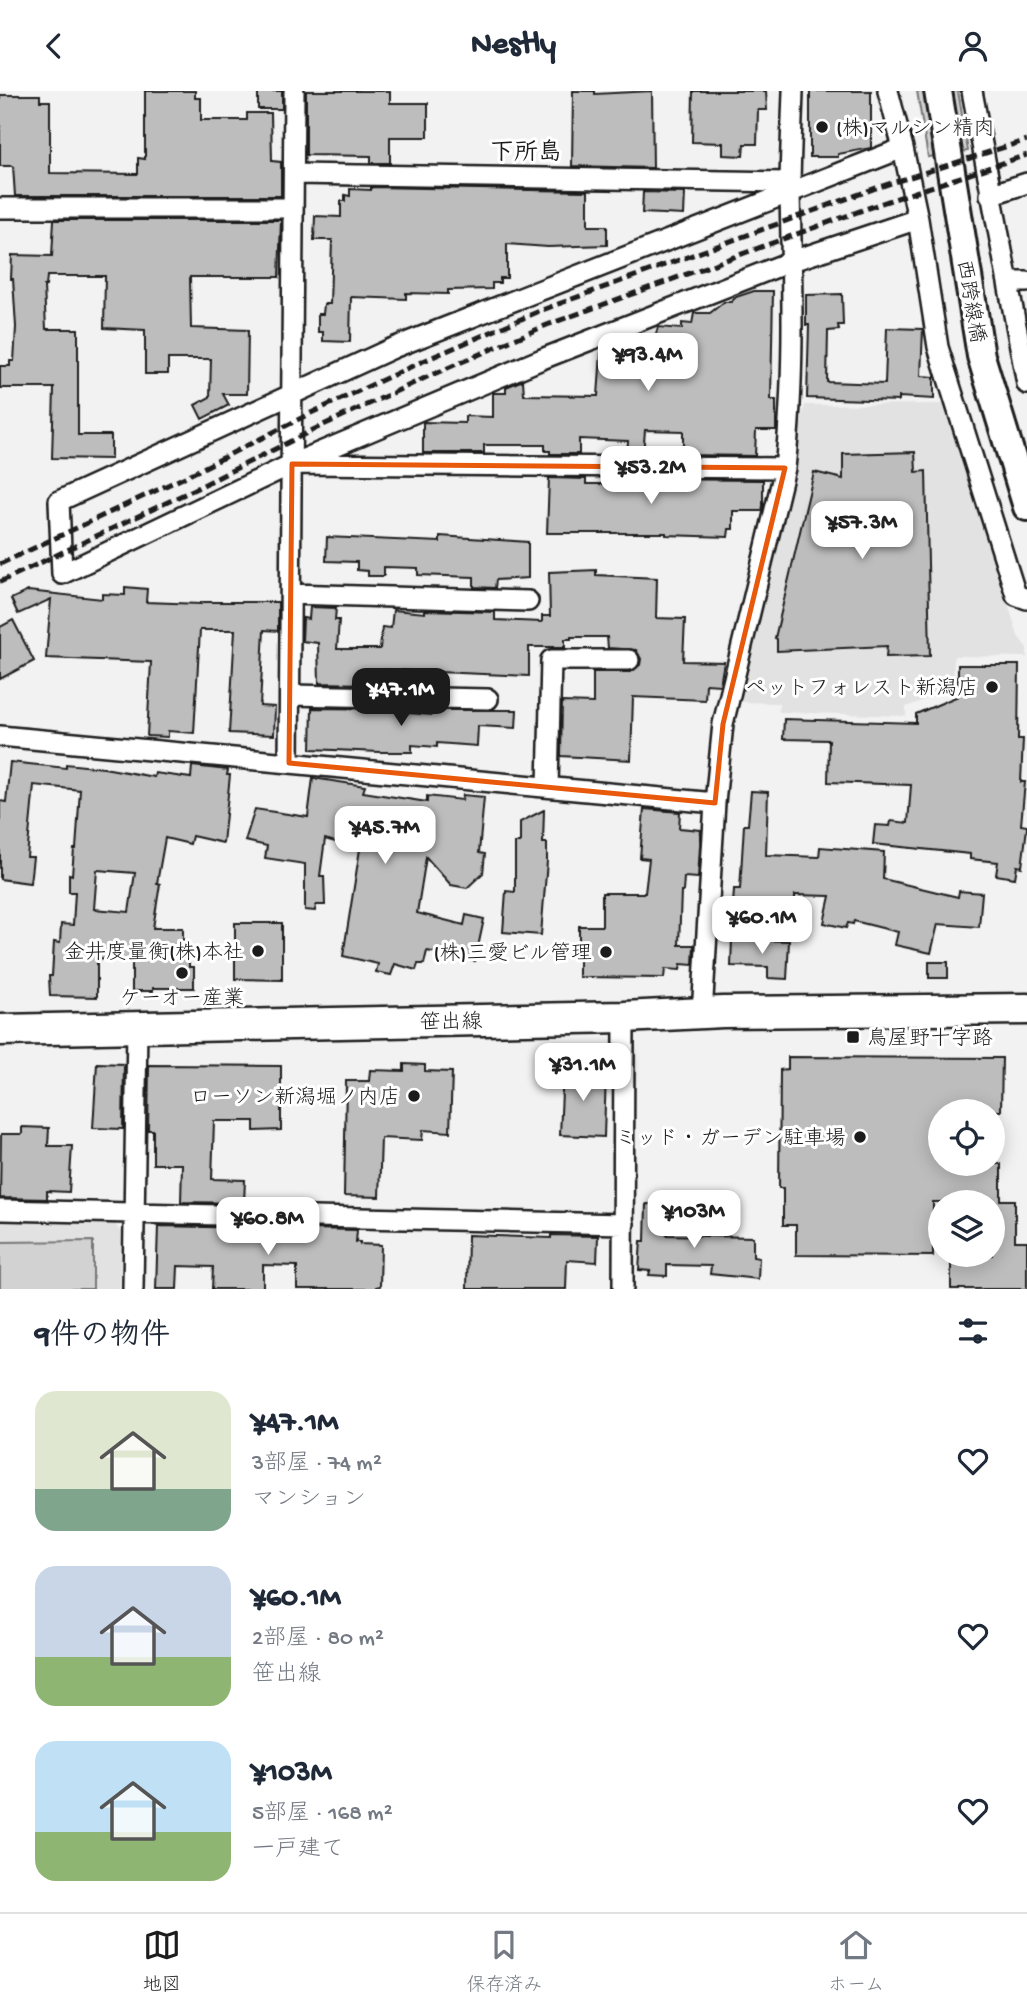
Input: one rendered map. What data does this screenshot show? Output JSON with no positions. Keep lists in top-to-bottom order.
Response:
{
  "streets": {
    "main road": ["西跨線橋", "笹出線"]
  },
  "districts": ["下所島"],
  "places": {
    "other": [
      "(株)マルシン精肉",
      "ペットフォレスト新潟店",
      "金井度量衡(株)本社",
      "(株)三愛ビル管理",
      "ケーオー産業",
      "ローソン新潟堀ノ内店",
      "ミッド・ガーデン駐車場"
    ],
    "transit": ["鳥屋野十字路"]
  },
  "page": {
    "header": "Nestly",
    "price": [
      "¥93.4M",
      "¥53.2M",
      "¥57.3M",
      "¥47.1M",
      "¥45.7M",
      "¥60.1M",
      "¥31.1M",
      "¥103M",
      "¥60.8M"
    ],
    "heading": "9件の物件",
    "list": [
      {
        "name": "¥47.1M",
        "note": "3部屋 · 74 m² · マンション"
      },
      {
        "name": "¥60.1M",
        "note": "2部屋 · 80 m² · 笹出線"
      },
      {
        "name": "¥103M",
        "note": "5部屋 · 168 m² · 一戸建て"
      }
    ],
    "tabs": ["地図", "保存済み", "ホーム"]
  }
}
